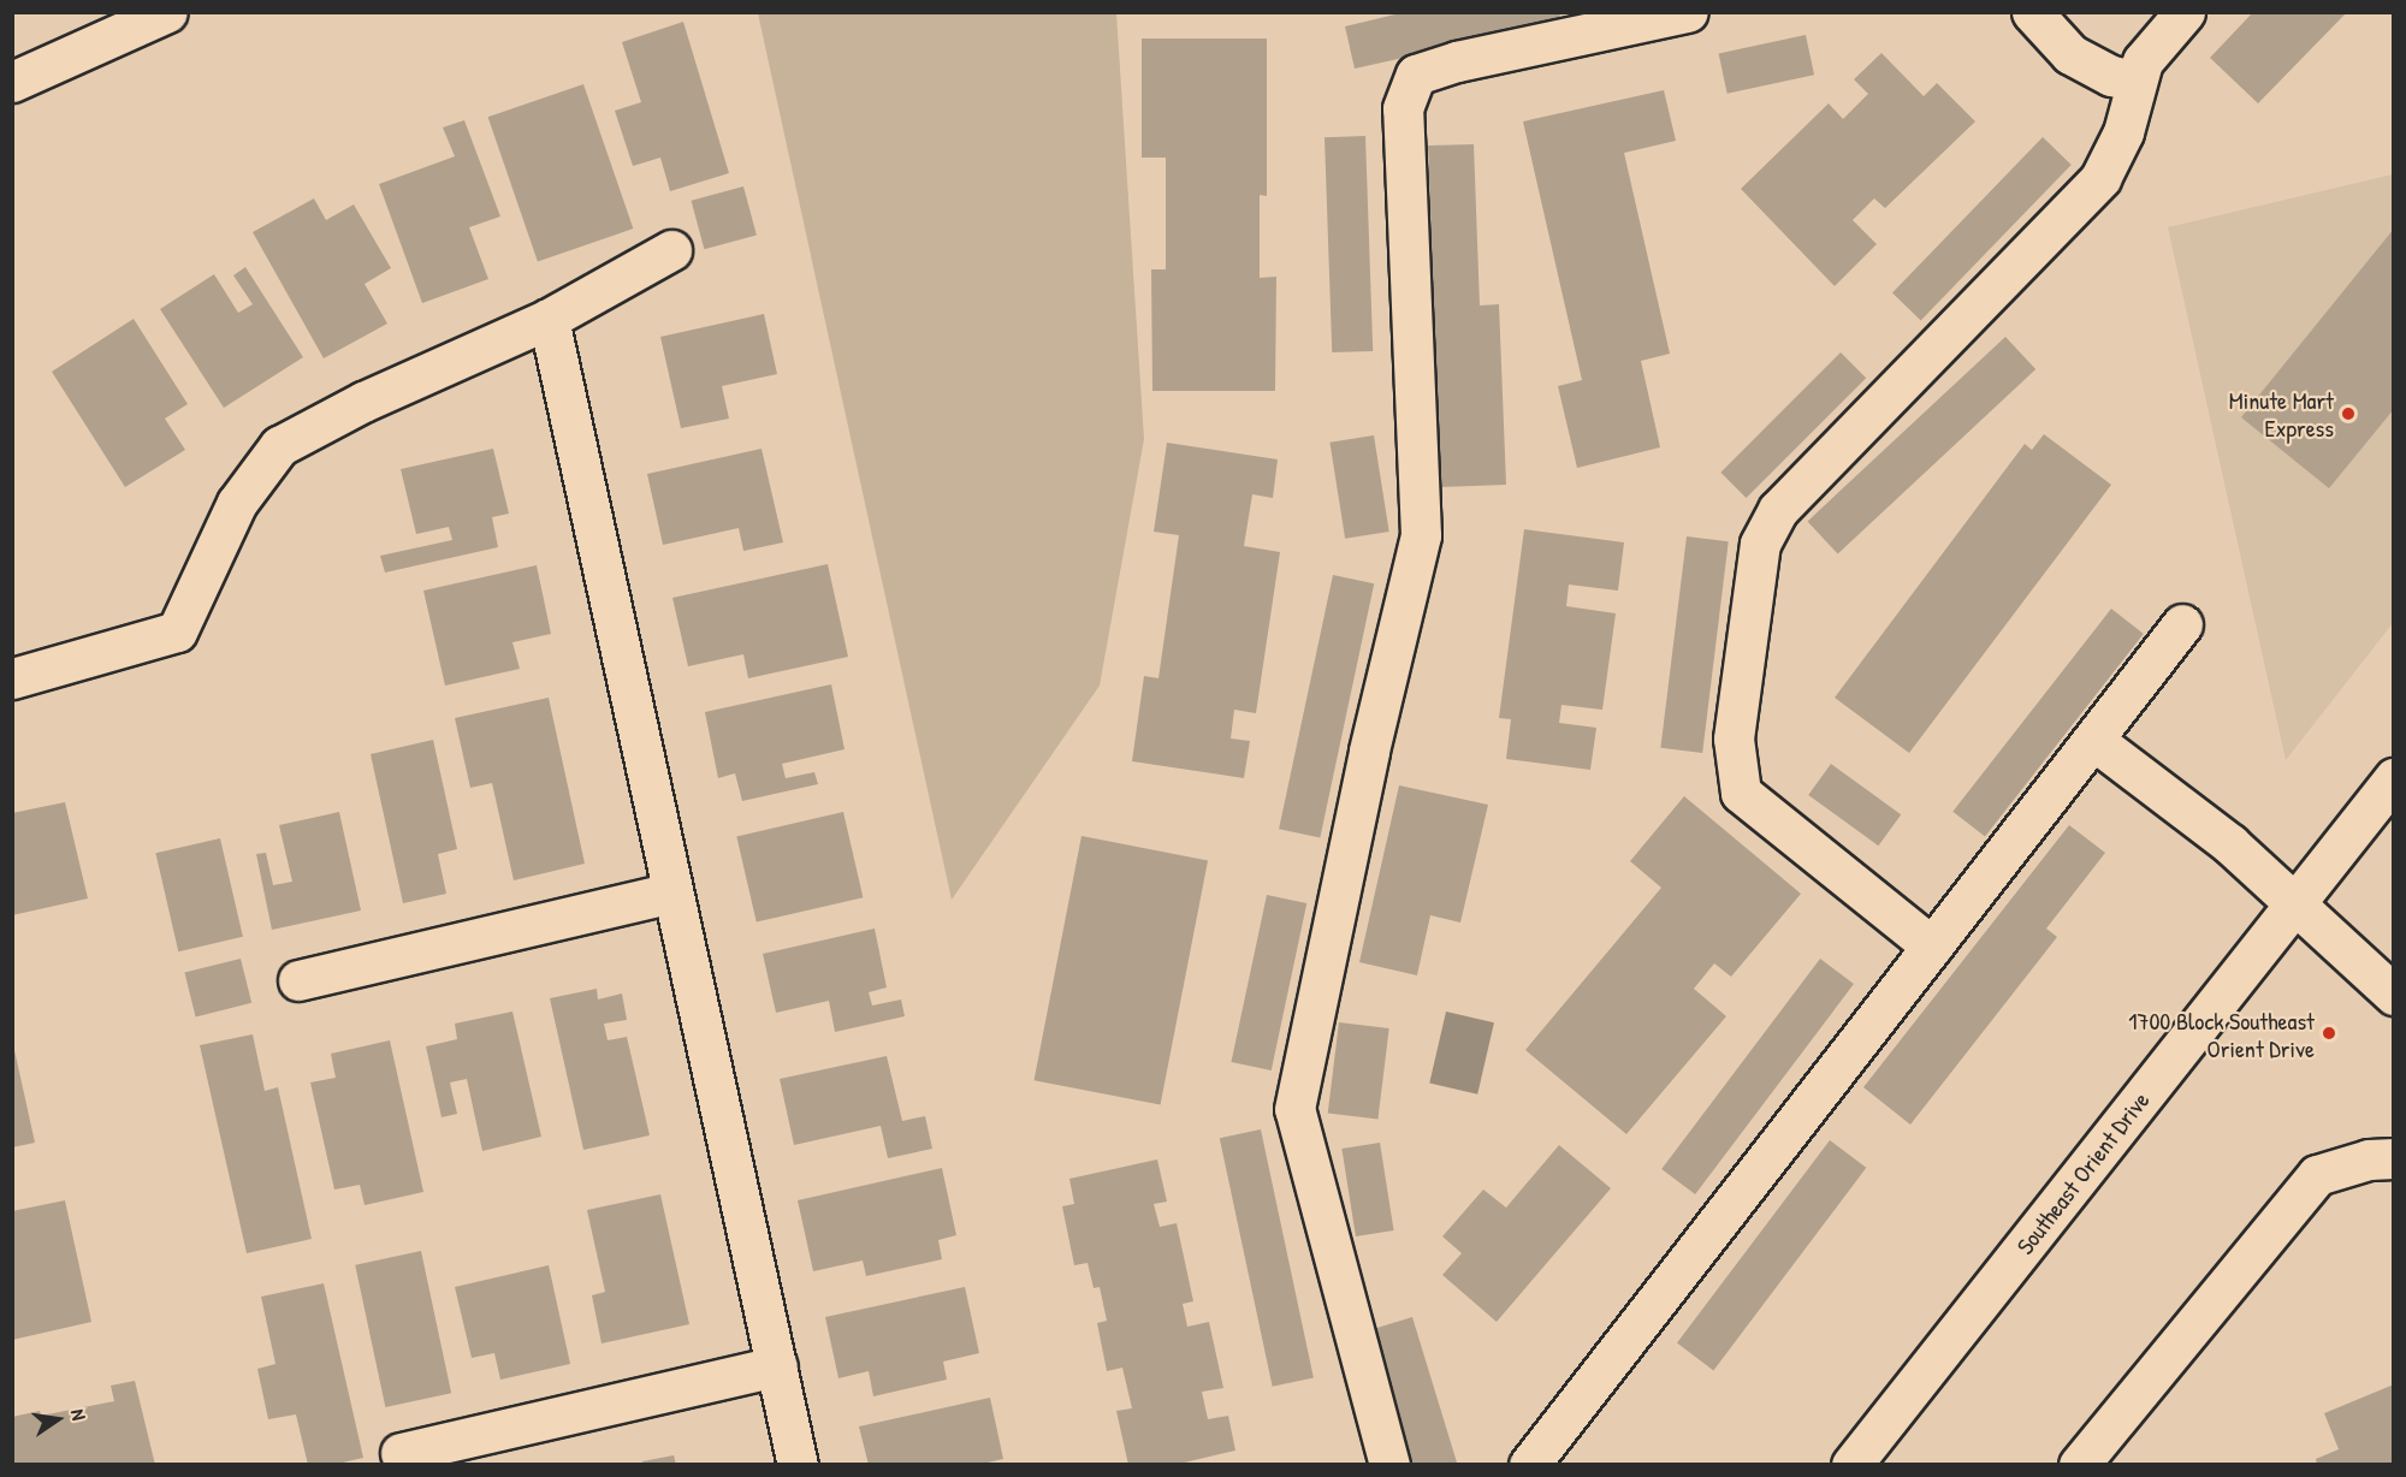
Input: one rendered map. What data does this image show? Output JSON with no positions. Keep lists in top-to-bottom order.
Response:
{
  "streets": {
    "main road": ["Southeast Orient Drive"]
  },
  "places": ["Minute Mart Express", "1700 Block Southeast Orient Drive"],
  "north": "right"
}
